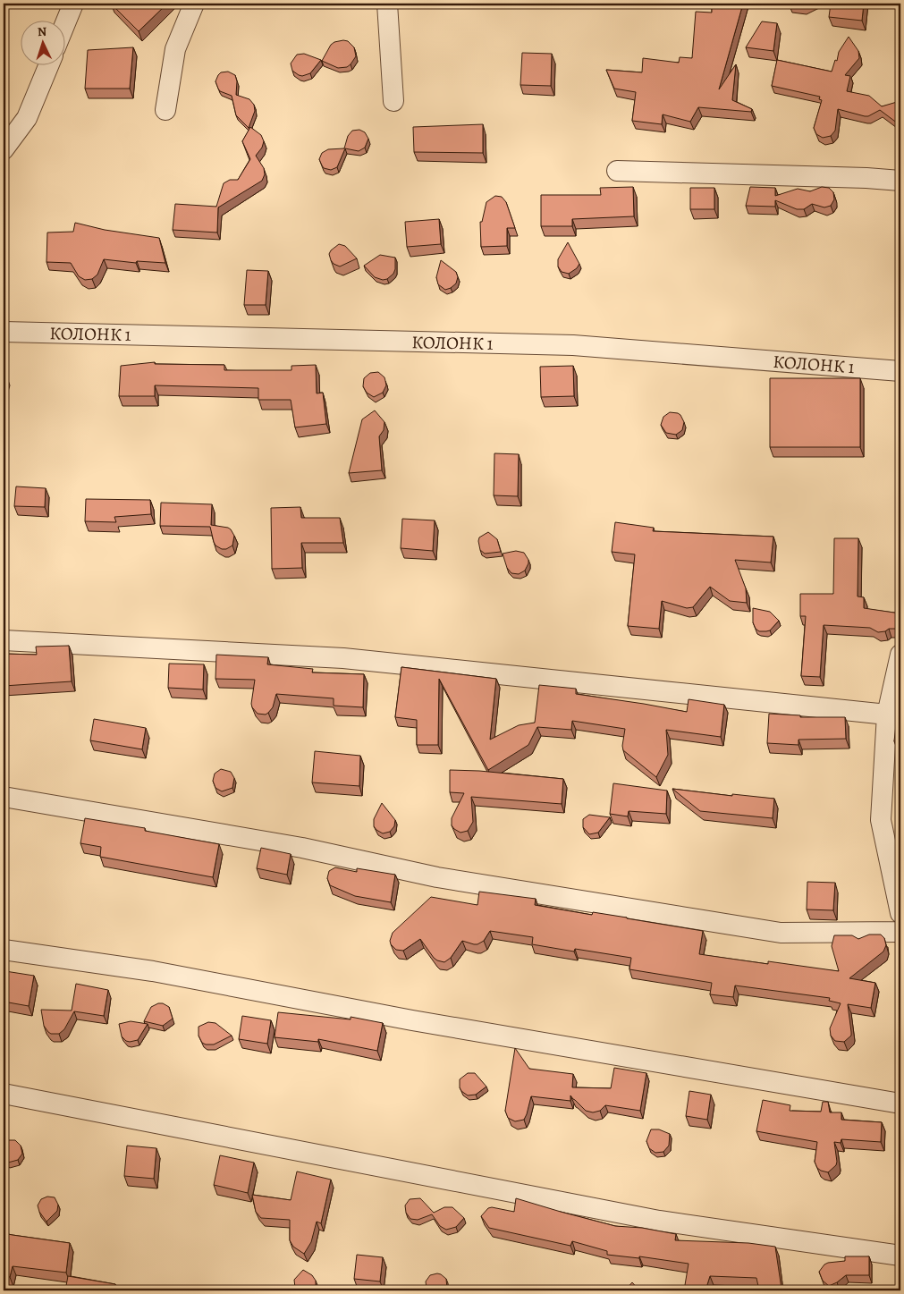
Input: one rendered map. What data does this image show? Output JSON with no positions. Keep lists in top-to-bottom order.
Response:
{
  "streets": {
    "street": ["КОЛОНК 1"]
  },
  "north": "top"
}
